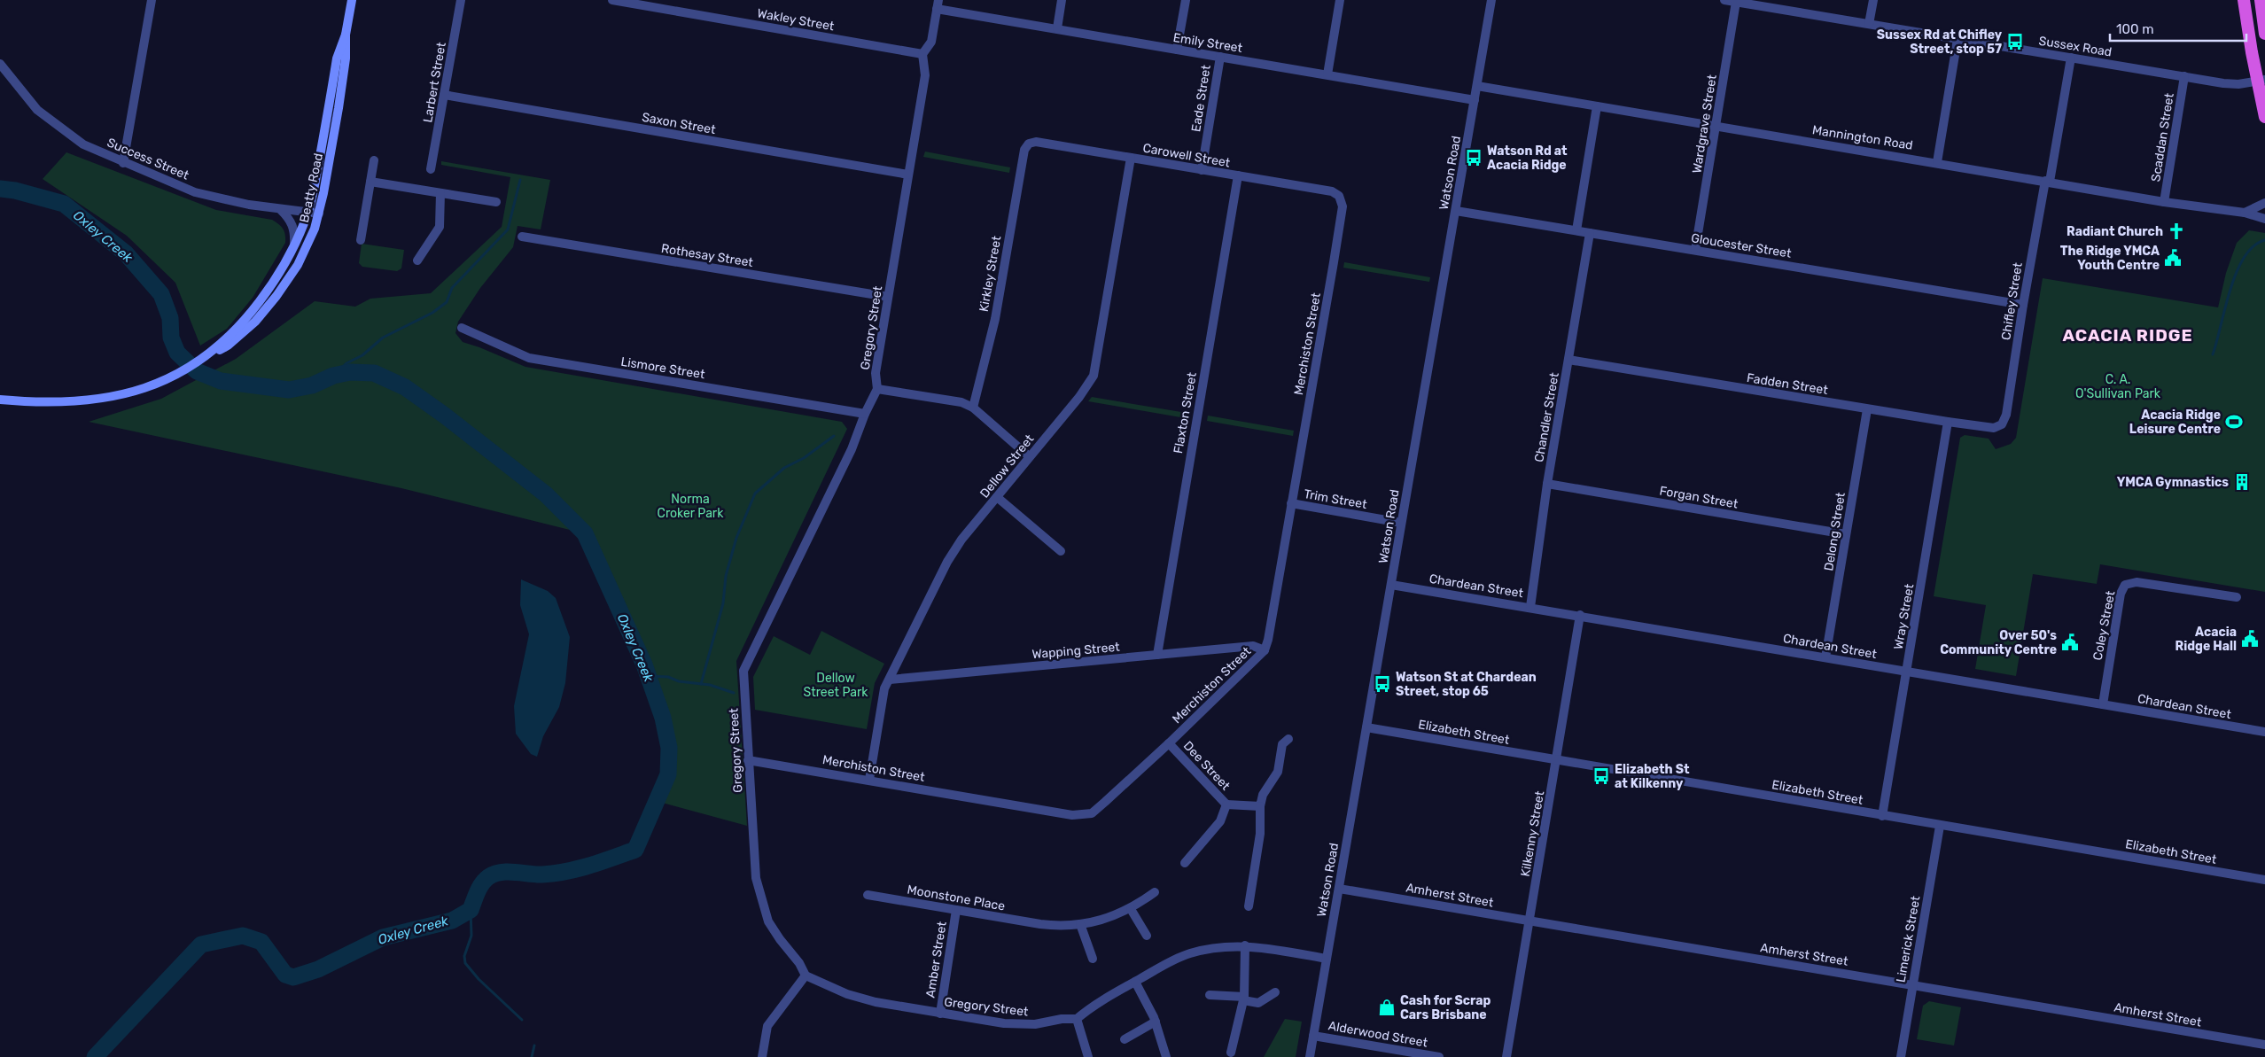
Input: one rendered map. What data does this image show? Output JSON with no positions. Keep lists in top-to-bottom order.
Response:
{
  "streets": {
    "main road": ["Beatty Road"],
    "street": [
      "Wakley Street",
      "Emily Street",
      "Sussex Road",
      "Larbert Street",
      "Eade Street",
      "Saxon Street",
      "Wardgrave Street",
      "Mannington Road",
      "Scaddan Street",
      "Carowell Street",
      "Success Street",
      "Watson Road",
      "Gloucester Street",
      "Rothesay Street",
      "Kirkley Street",
      "Chifley Street",
      "Gregory Street",
      "Merchiston Street",
      "Lismore Street",
      "Fadden Street",
      "Flaxton Street",
      "Chandler Street",
      "Dellow Street",
      "Forgan Street",
      "Trim Street",
      "Delong Street",
      "Chardean Street",
      "Wray Street",
      "Coley Street",
      "Wapping Street",
      "Elizabeth Street",
      "Dee Street",
      "Kilkenny Street",
      "Amherst Street",
      "Moonstone Place",
      "Limerick Street",
      "Amber Street",
      "Alderwood Street"
    ]
  },
  "crossings": [
    ["Wakley Street", "Gregory Street"],
    ["Emily Street", "Eade Street"],
    ["Emily Street", "Watson Road"],
    ["Sussex Road", "Wardgrave Street"],
    ["Sussex Road", "Scaddan Street"],
    ["Sussex Road", "Chifley Street"],
    ["Larbert Street", "Saxon Street"],
    ["Eade Street", "Carowell Street"],
    ["Saxon Street", "Gregory Street"],
    ["Wardgrave Street", "Mannington Road"],
    ["Wardgrave Street", "Gloucester Street"],
    ["Mannington Road", "Scaddan Street"],
    ["Mannington Road", "Watson Road"],
    ["Mannington Road", "Chifley Street"],
    ["Carowell Street", "Kirkley Street"],
    ["Carowell Street", "Merchiston Street"],
    ["Carowell Street", "Flaxton Street"],
    ["Carowell Street", "Dellow Street"],
    ["Success Street", "Beatty Road"],
    ["Watson Road", "Gloucester Street"],
    ["Watson Road", "Trim Street"],
    ["Watson Road", "Chardean Street"],
    ["Watson Road", "Elizabeth Street"],
    ["Watson Road", "Amherst Street"],
    ["Watson Road", "Alderwood Street"],
    ["Gloucester Street", "Chifley Street"],
    ["Gloucester Street", "Chandler Street"],
    ["Rothesay Street", "Gregory Street"],
    ["Chifley Street", "Fadden Street"],
    ["Gregory Street", "Merchiston Street"],
    ["Gregory Street", "Lismore Street"],
    ["Gregory Street", "Amber Street"],
    ["Merchiston Street", "Dellow Street"],
    ["Merchiston Street", "Trim Street"],
    ["Merchiston Street", "Wapping Street"],
    ["Merchiston Street", "Dee Street"],
    ["Fadden Street", "Chandler Street"],
    ["Fadden Street", "Delong Street"],
    ["Fadden Street", "Wray Street"],
    ["Flaxton Street", "Wapping Street"],
    ["Chandler Street", "Forgan Street"],
    ["Chandler Street", "Chardean Street"],
    ["Dellow Street", "Wapping Street"],
    ["Forgan Street", "Delong Street"],
    ["Delong Street", "Chardean Street"],
    ["Chardean Street", "Wray Street"],
    ["Chardean Street", "Coley Street"],
    ["Chardean Street", "Kilkenny Street"],
    ["Wray Street", "Elizabeth Street"],
    ["Elizabeth Street", "Kilkenny Street"],
    ["Elizabeth Street", "Limerick Street"],
    ["Kilkenny Street", "Amherst Street"],
    ["Amherst Street", "Limerick Street"],
    ["Moonstone Place", "Amber Street"]
  ],
  "districts": ["ACACIA RIDGE"],
  "water": ["Oxley Creek"],
  "parks": ["C. A. O'Sullivan Park", "Norma Croker Park", "Dellow Street Park"],
  "places": {
    "bus stop": [
      "Sussex Rd at Chifley Street, stop 57",
      "Watson Rd at Acacia Ridge",
      "Watson St at Chardean Street, stop 65",
      "Elizabeth St at Kilkenny"
    ],
    "church": ["Radiant Church"],
    "public building": ["The Ridge YMCA Youth Centre", "Acacia Ridge Hall", "Over 50's Community Centre"],
    "sports": ["Acacia Ridge Leisure Centre"],
    "building": ["YMCA Gymnastics"],
    "shop": ["Cash for Scrap Cars Brisbane"]
  },
  "scale_bar": "100 m"
}
